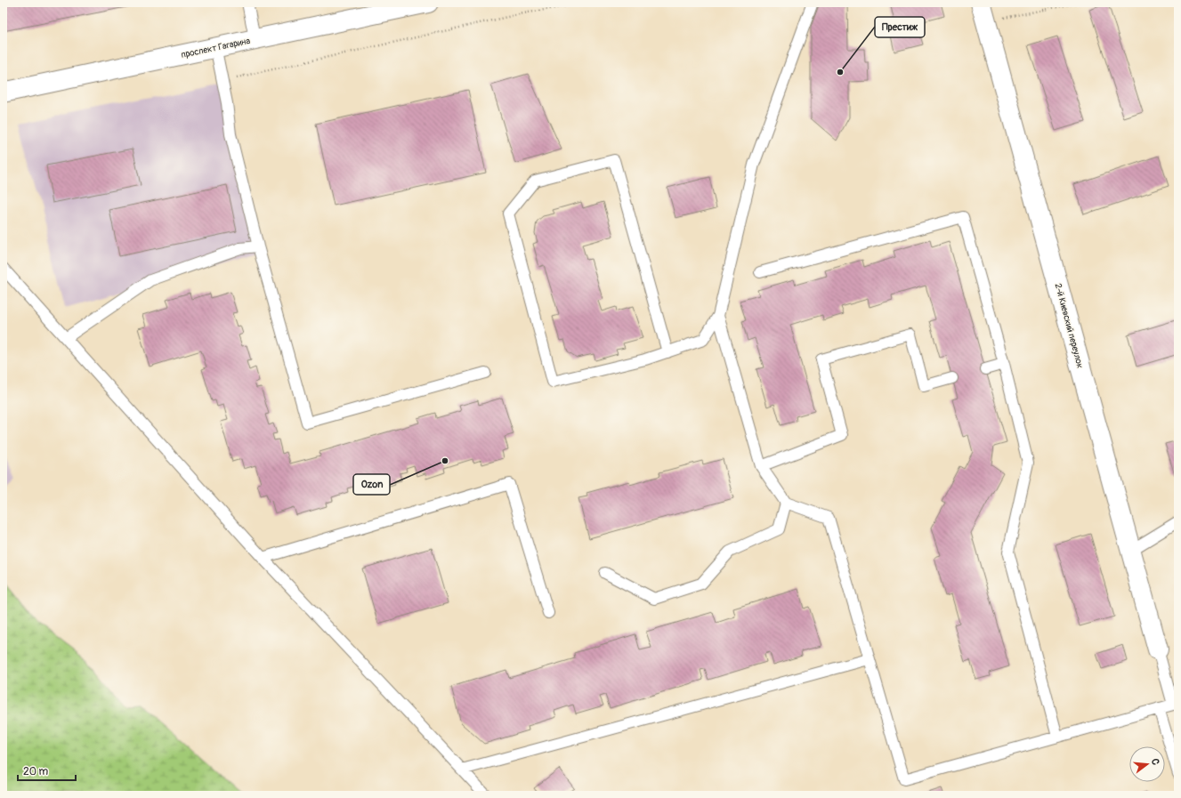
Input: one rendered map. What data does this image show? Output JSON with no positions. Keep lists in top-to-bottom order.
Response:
{
  "streets": {
    "street": ["проспект Гагарина", "2-й Киевский переулок"]
  },
  "places": ["Престиж", "Ozon"],
  "scale_bar": "20 m",
  "north": "right"
}
